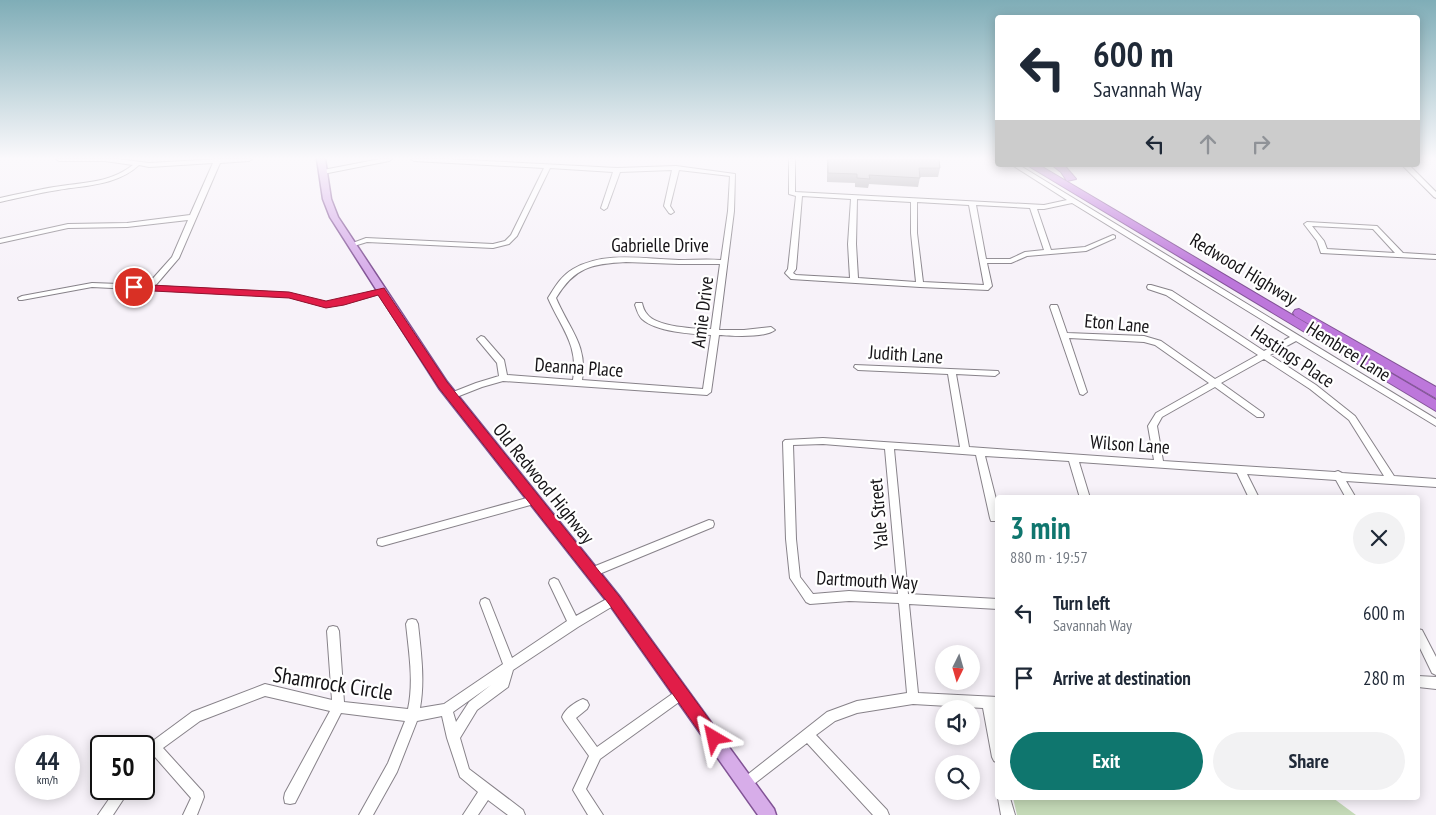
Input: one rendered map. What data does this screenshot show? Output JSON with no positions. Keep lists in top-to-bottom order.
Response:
{
  "streets": {
    "highway": ["Redwood Highway"],
    "main road": ["Old Redwood Highway"],
    "street": [
      "Gabrielle Drive",
      "Amie Drive",
      "Eton Lane",
      "Hembree Lane",
      "Judith Lane",
      "Hastings Place",
      "Deanna Place",
      "Wilson Lane",
      "Yale Street",
      "Dartmouth Way",
      "Shamrock Circle"
    ]
  },
  "crossings": [
    ["Gabrielle Drive", "Amie Drive"],
    ["Gabrielle Drive", "Deanna Place"],
    ["Amie Drive", "Deanna Place"],
    ["Hastings Place", "Wilson Lane"],
    ["Deanna Place", "Old Redwood Highway"],
    ["Wilson Lane", "Yale Street"],
    ["Wilson Lane", "Dartmouth Way"],
    ["Old Redwood Highway", "Shamrock Circle"],
    ["Yale Street", "Dartmouth Way"]
  ],
  "north": "bottom",
  "page": {
    "turn": ["600 m", "Savannah Way"],
    "heading": ["3 min", "880 m · 19:57"],
    "list": [
      {
        "name": "Turn left",
        "note": "Savannah Way",
        "value": "600 m"
      },
      {
        "name": "Arrive at destination",
        "value": "280 m"
      }
    ],
    "buttons": ["Exit", "Share"],
    "speed": "44 km/h",
    "limit": "50"
  }
}
